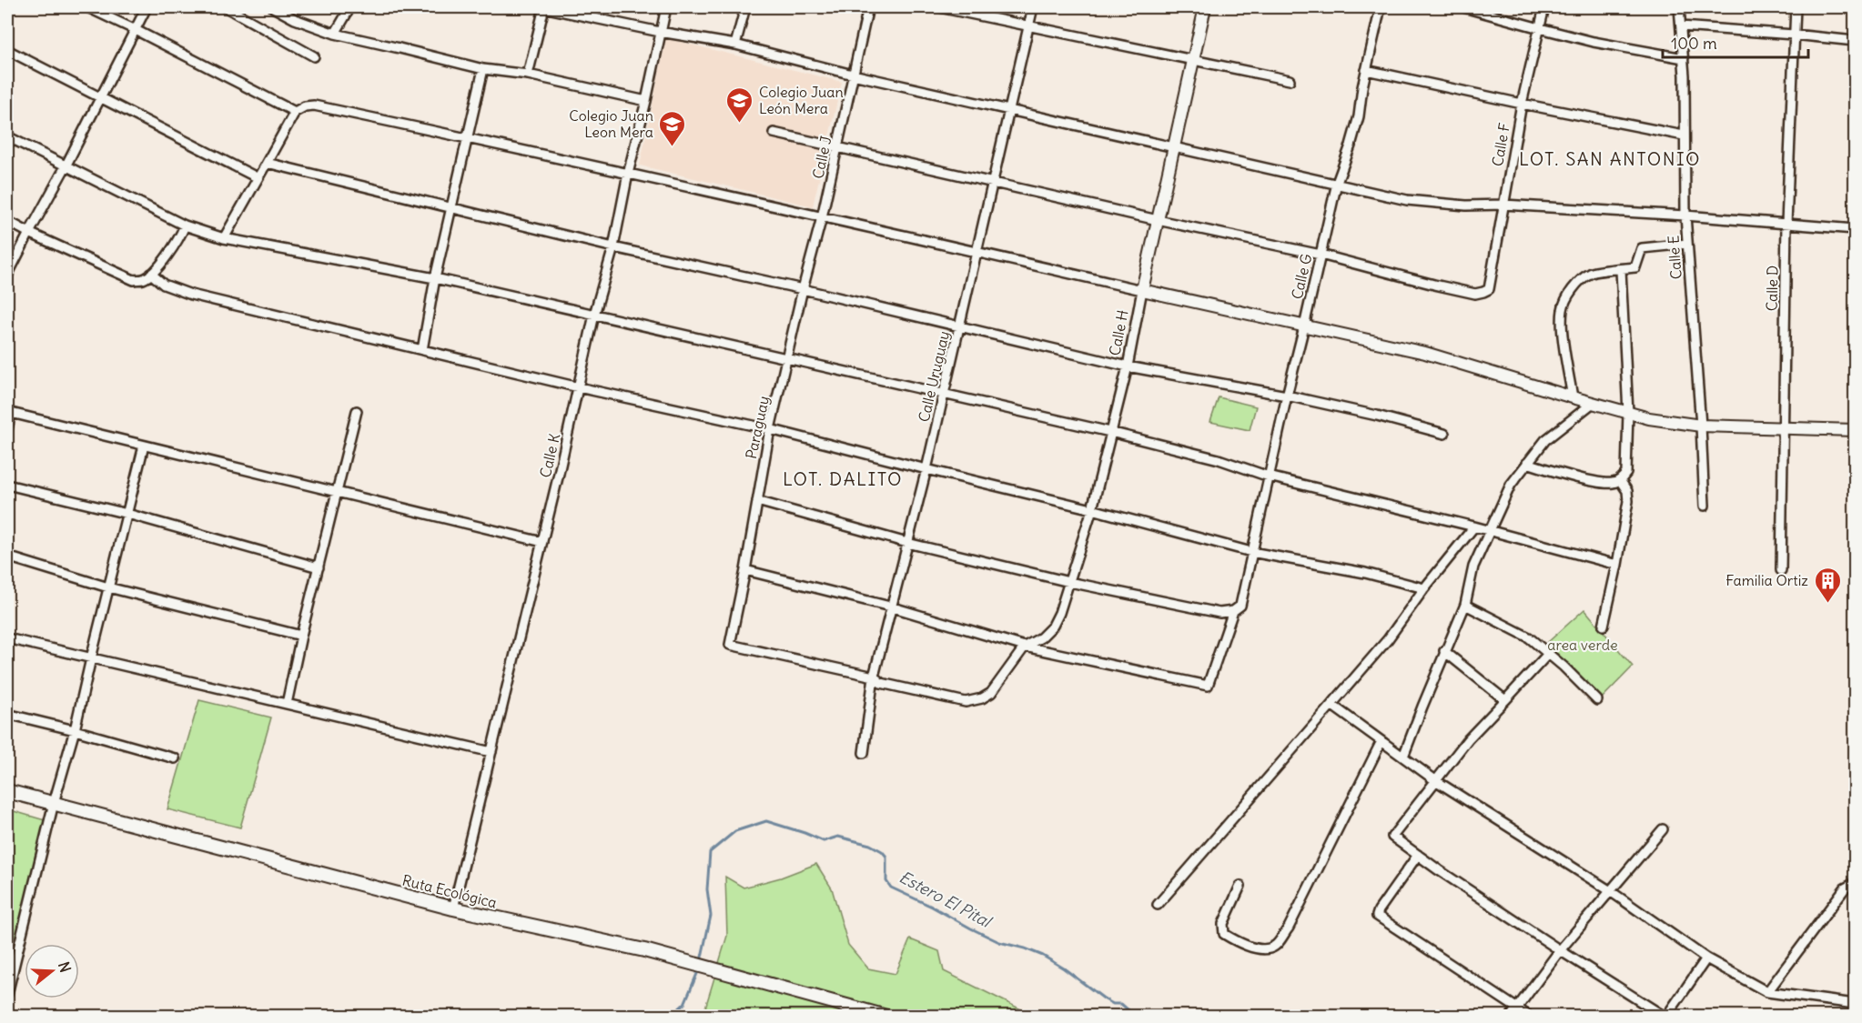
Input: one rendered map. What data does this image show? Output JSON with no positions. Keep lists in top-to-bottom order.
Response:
{
  "streets": {
    "main road": ["Ruta Ecológica"],
    "street": [
      "Calle F",
      "Calle J",
      "Calle E",
      "Calle G",
      "Calle D",
      "Calle H",
      "Calle Uruguay",
      "Paraguay",
      "Calle K"
    ]
  },
  "crossings": [
    ["Calle F", "Calle G"],
    ["Calle J", "Paraguay"],
    ["Calle G", "Calle H"],
    ["Calle Uruguay", "Paraguay"],
    ["Calle K", "Ruta Ecológica"]
  ],
  "districts": ["LOT. SAN ANTONIO", "LOT. DALITO"],
  "water": ["Estero El Pital"],
  "parks": ["area verde"],
  "places": {
    "school or university": ["Colegio Juan León Mera", "Colegio Juan Leon Mera"],
    "building": ["Familia Ortiz"]
  },
  "scale_bar": "100 m",
  "north": "right"
}
